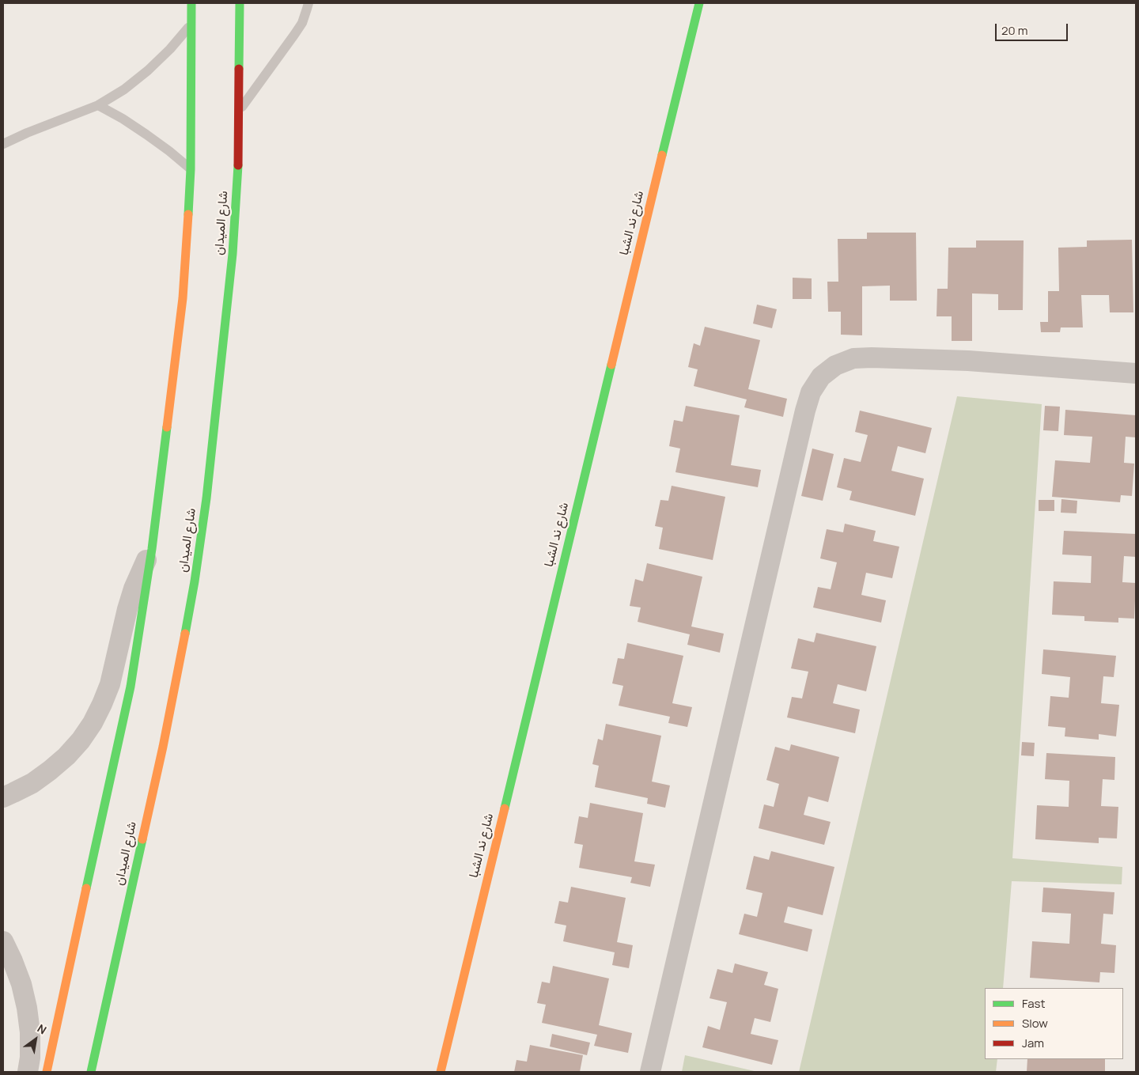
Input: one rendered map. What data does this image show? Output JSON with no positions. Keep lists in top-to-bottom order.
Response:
{
  "streets": {
    "street": ["شارع الميدان", "شارع ند الشبا"]
  },
  "legend": ["Fast", "Slow", "Jam"],
  "scale_bar": "20 m",
  "north": "top right"
}
